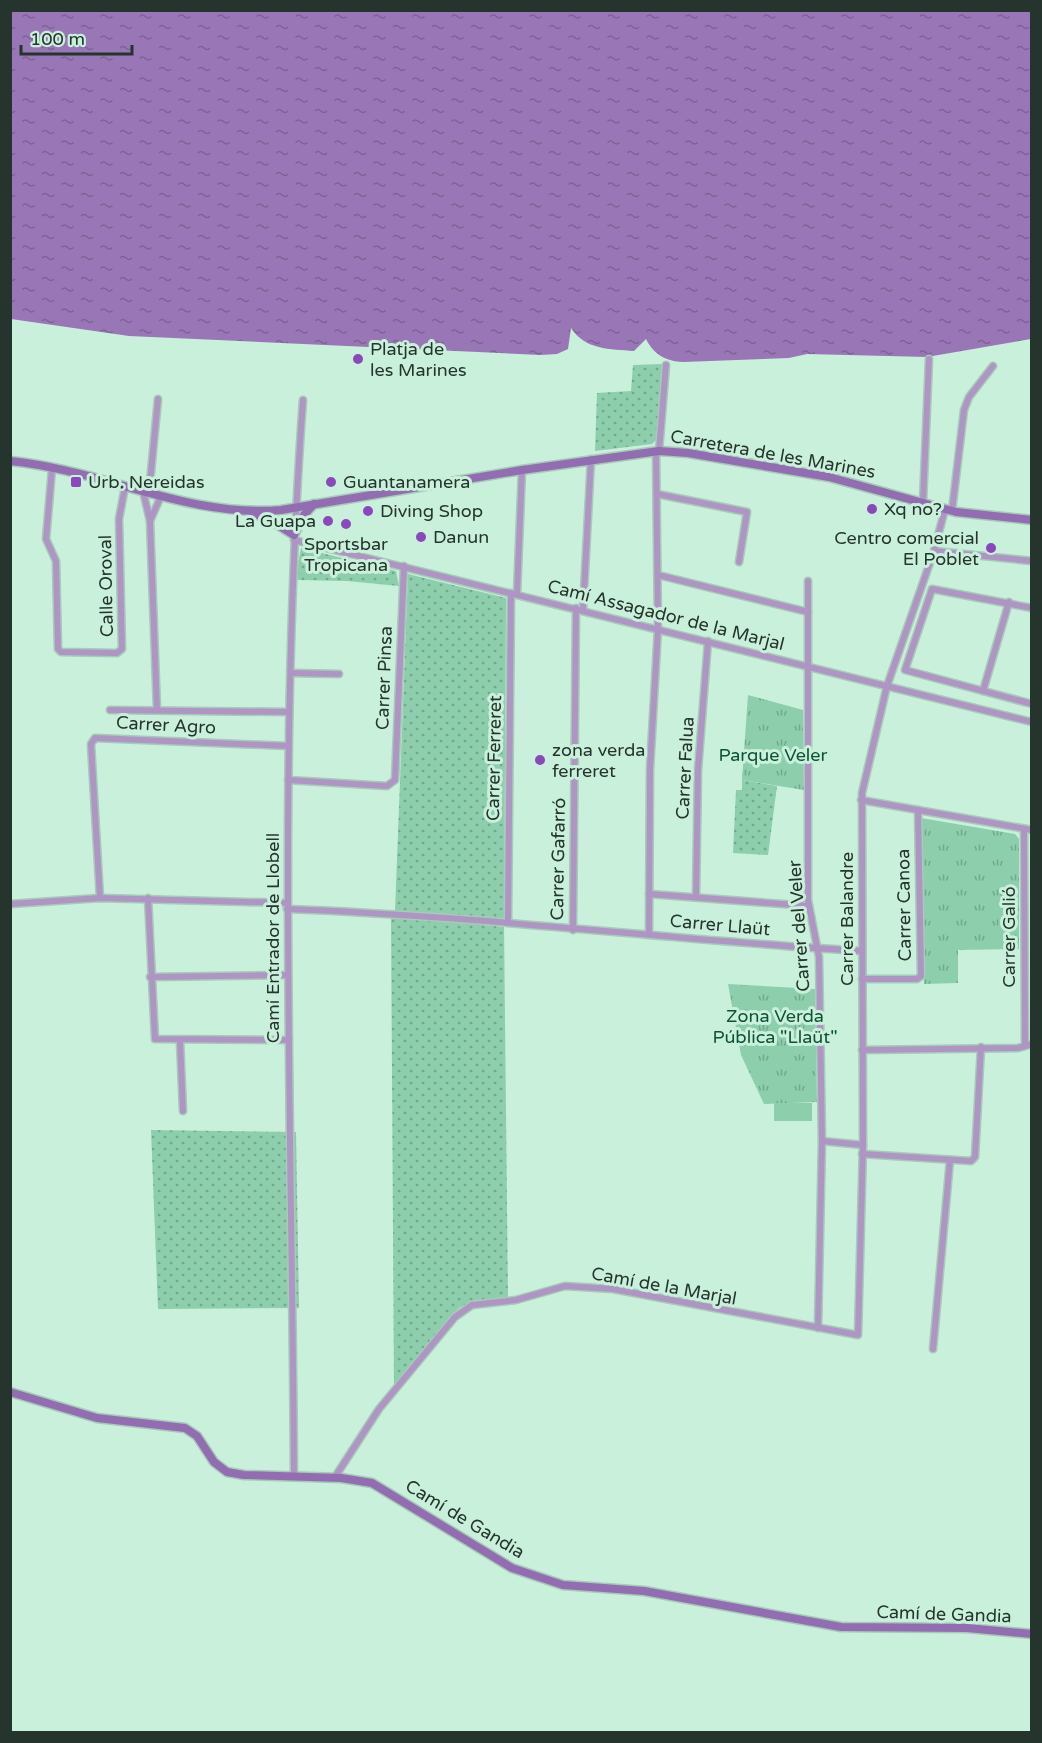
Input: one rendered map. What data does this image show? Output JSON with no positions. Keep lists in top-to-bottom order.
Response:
{
  "streets": {
    "main road": ["Carretera de les Marines", "Camí de Gandia"],
    "street": [
      "Calle Oroval",
      "Camí Assagador de la Marjal",
      "Carrer Pinsa",
      "Carrer Agro",
      "Carrer Ferreret",
      "Carrer Falua",
      "Carrer Gafarró",
      "Carrer Canoa",
      "Carrer Balandre",
      "Carrer Llaüt",
      "Carrer del Veler",
      "Carrer Galió",
      "Camí Entrador de Llobell",
      "Camí de la Marjal"
    ]
  },
  "crossings": [
    ["Carretera de les Marines", "Calle Oroval"],
    ["Carretera de les Marines", "Carrer Ferreret"],
    ["Carretera de les Marines", "Carrer Gafarró"],
    ["Carretera de les Marines", "Carrer Balandre"],
    ["Carretera de les Marines", "Camí Entrador de Llobell"],
    ["Camí Assagador de la Marjal", "Carrer Pinsa"],
    ["Camí Assagador de la Marjal", "Carrer Ferreret"],
    ["Camí Assagador de la Marjal", "Carrer Falua"],
    ["Camí Assagador de la Marjal", "Carrer Gafarró"],
    ["Camí Assagador de la Marjal", "Carrer Balandre"],
    ["Camí Assagador de la Marjal", "Carrer del Veler"],
    ["Camí Assagador de la Marjal", "Camí Entrador de Llobell"],
    ["Carrer Pinsa", "Camí Entrador de Llobell"],
    ["Carrer Agro", "Carrer Llaüt"],
    ["Carrer Agro", "Camí Entrador de Llobell"],
    ["Carrer Ferreret", "Carrer Llaüt"],
    ["Carrer Gafarró", "Carrer Llaüt"],
    ["Carrer Canoa", "Carrer Balandre"],
    ["Carrer Balandre", "Carrer Llaüt"],
    ["Carrer Balandre", "Camí de la Marjal"],
    ["Carrer Llaüt", "Carrer del Veler"],
    ["Carrer Llaüt", "Camí Entrador de Llobell"],
    ["Carrer del Veler", "Camí de la Marjal"],
    ["Camí Entrador de Llobell", "Camí de Gandia"],
    ["Camí de la Marjal", "Camí de Gandia"]
  ],
  "parks": ["Parque Veler", "Zona Verda Pública \"Llaüt\""],
  "places": {
    "other": [
      "Platja de les Marines",
      "Guantanamera",
      "Xq no?",
      "Diving Shop",
      "La Guapa",
      "Sportsbar Tropicana",
      "Danun",
      "Centro comercial El Poblet",
      "zona verda ferreret"
    ],
    "transit": ["Urb. Nereidas"]
  },
  "scale_bar": "100 m"
}
